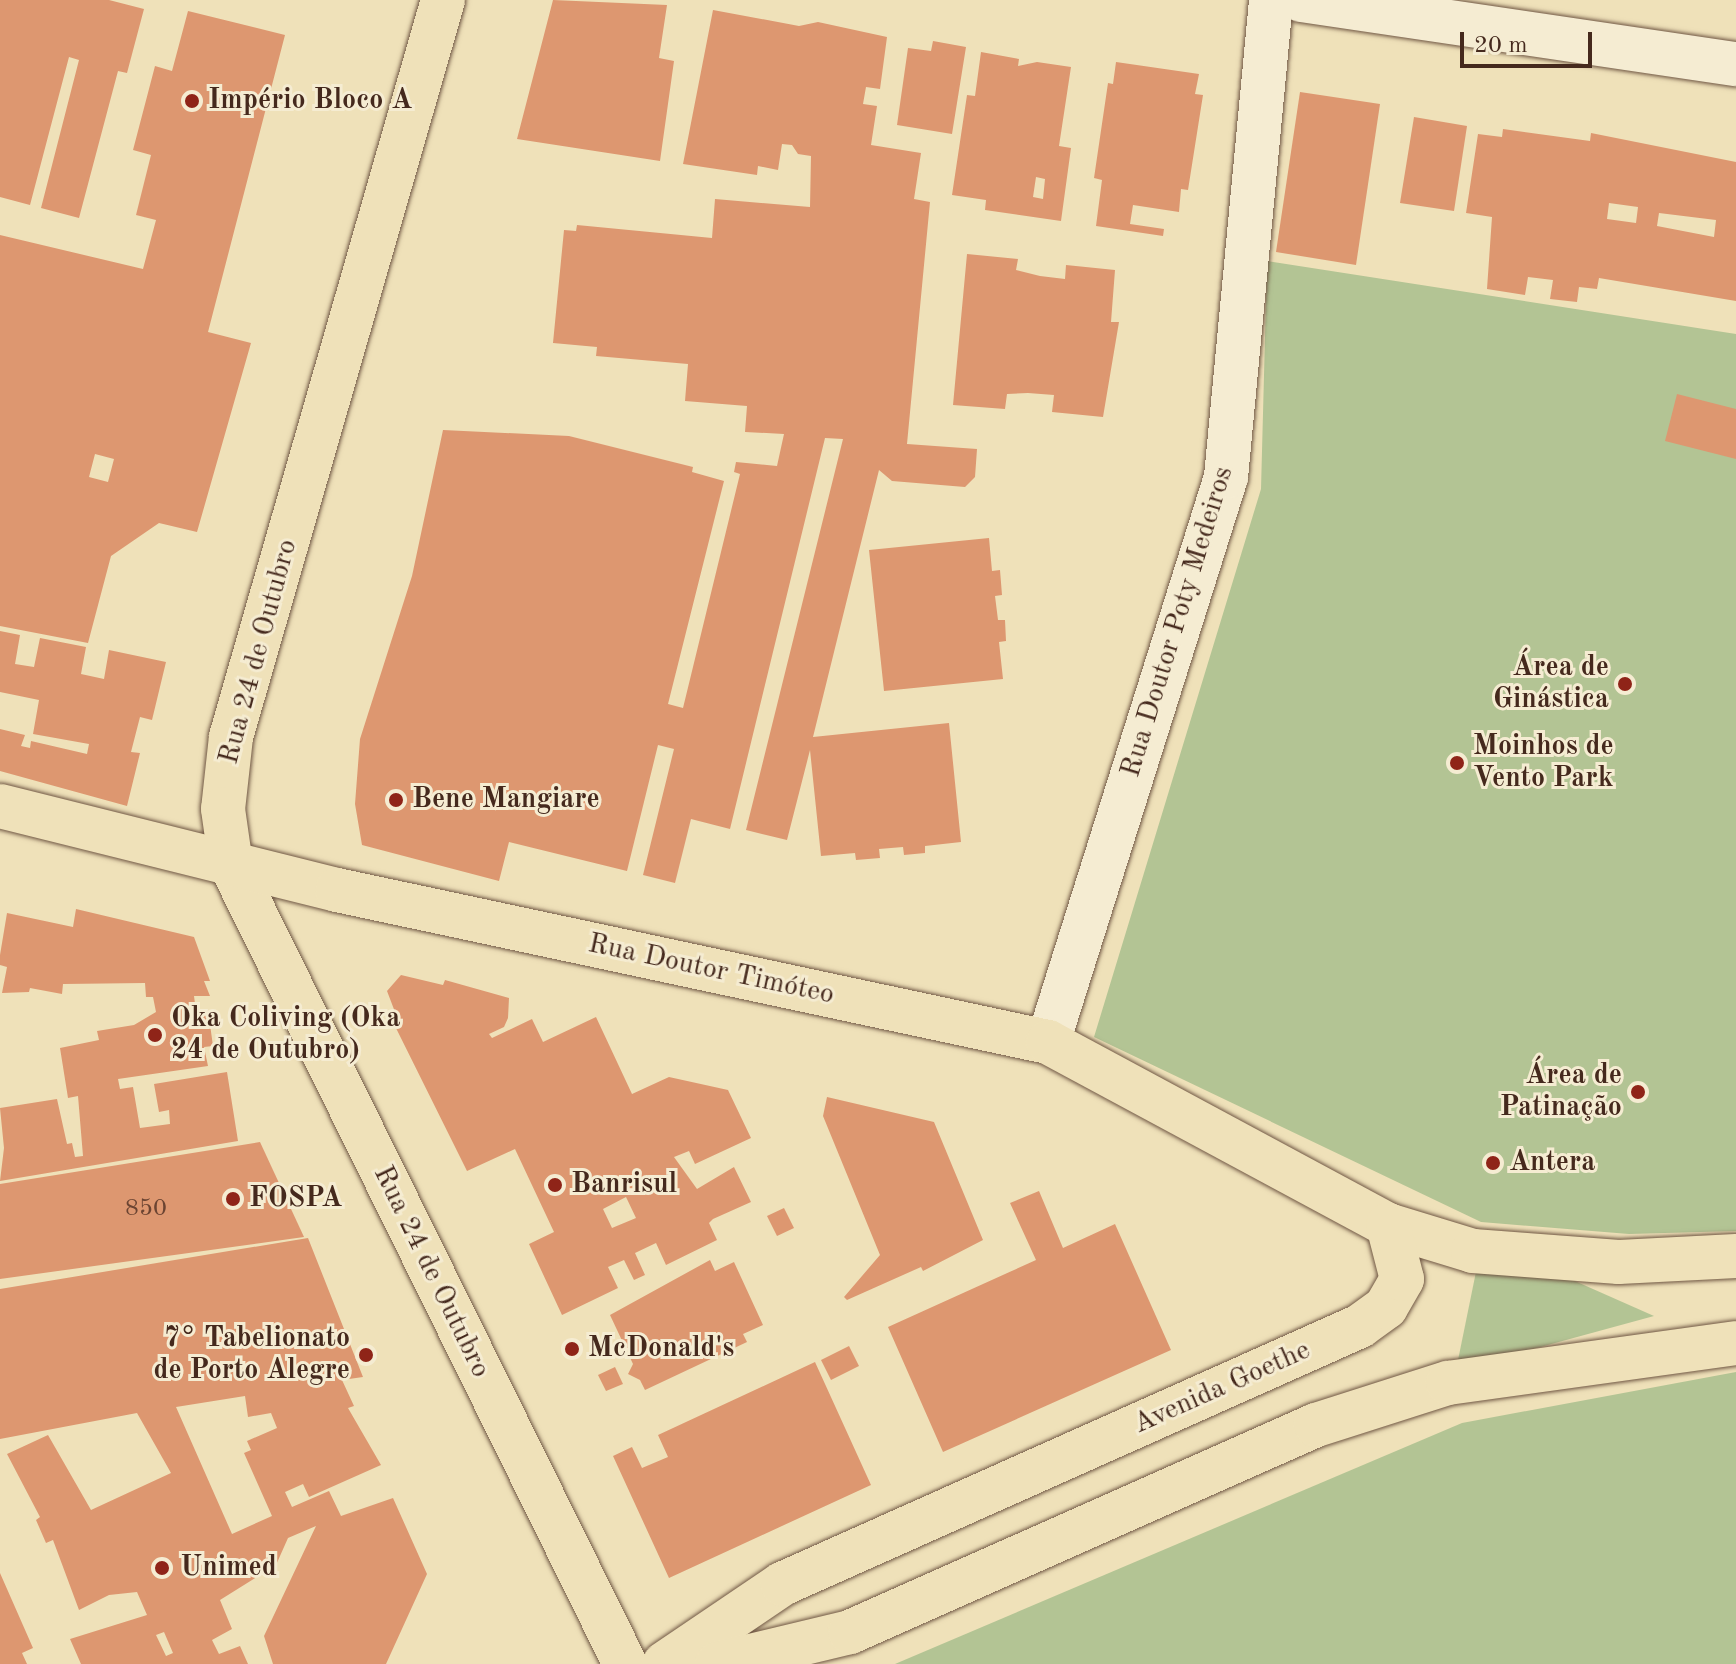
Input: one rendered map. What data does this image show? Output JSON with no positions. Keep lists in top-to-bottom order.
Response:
{
  "streets": {
    "main road": ["Rua 24 de Outubro", "Rua Doutor Timóteo", "Avenida Goethe"],
    "street": ["Rua Doutor Poty Medeiros"]
  },
  "crossings": [
    ["Rua Doutor Poty Medeiros", "Rua Doutor Timóteo"],
    ["Rua 24 de Outubro", "Rua Doutor Timóteo"],
    ["Rua Doutor Timóteo", "Avenida Goethe"]
  ],
  "places": [
    "Império Bloco A",
    "Área de Ginástica",
    "Moinhos de Vento Park",
    "Bene Mangiare",
    "Oka Coliving (Oka 24 de Outubro)",
    "Área de Patinação",
    "Antera",
    "Banrisul",
    "FOSPA",
    "McDonald's",
    "7° Tabelionato de Porto Alegre",
    "Unimed"
  ],
  "house_numbers": ["850"],
  "scale_bar": "20 m"
}
